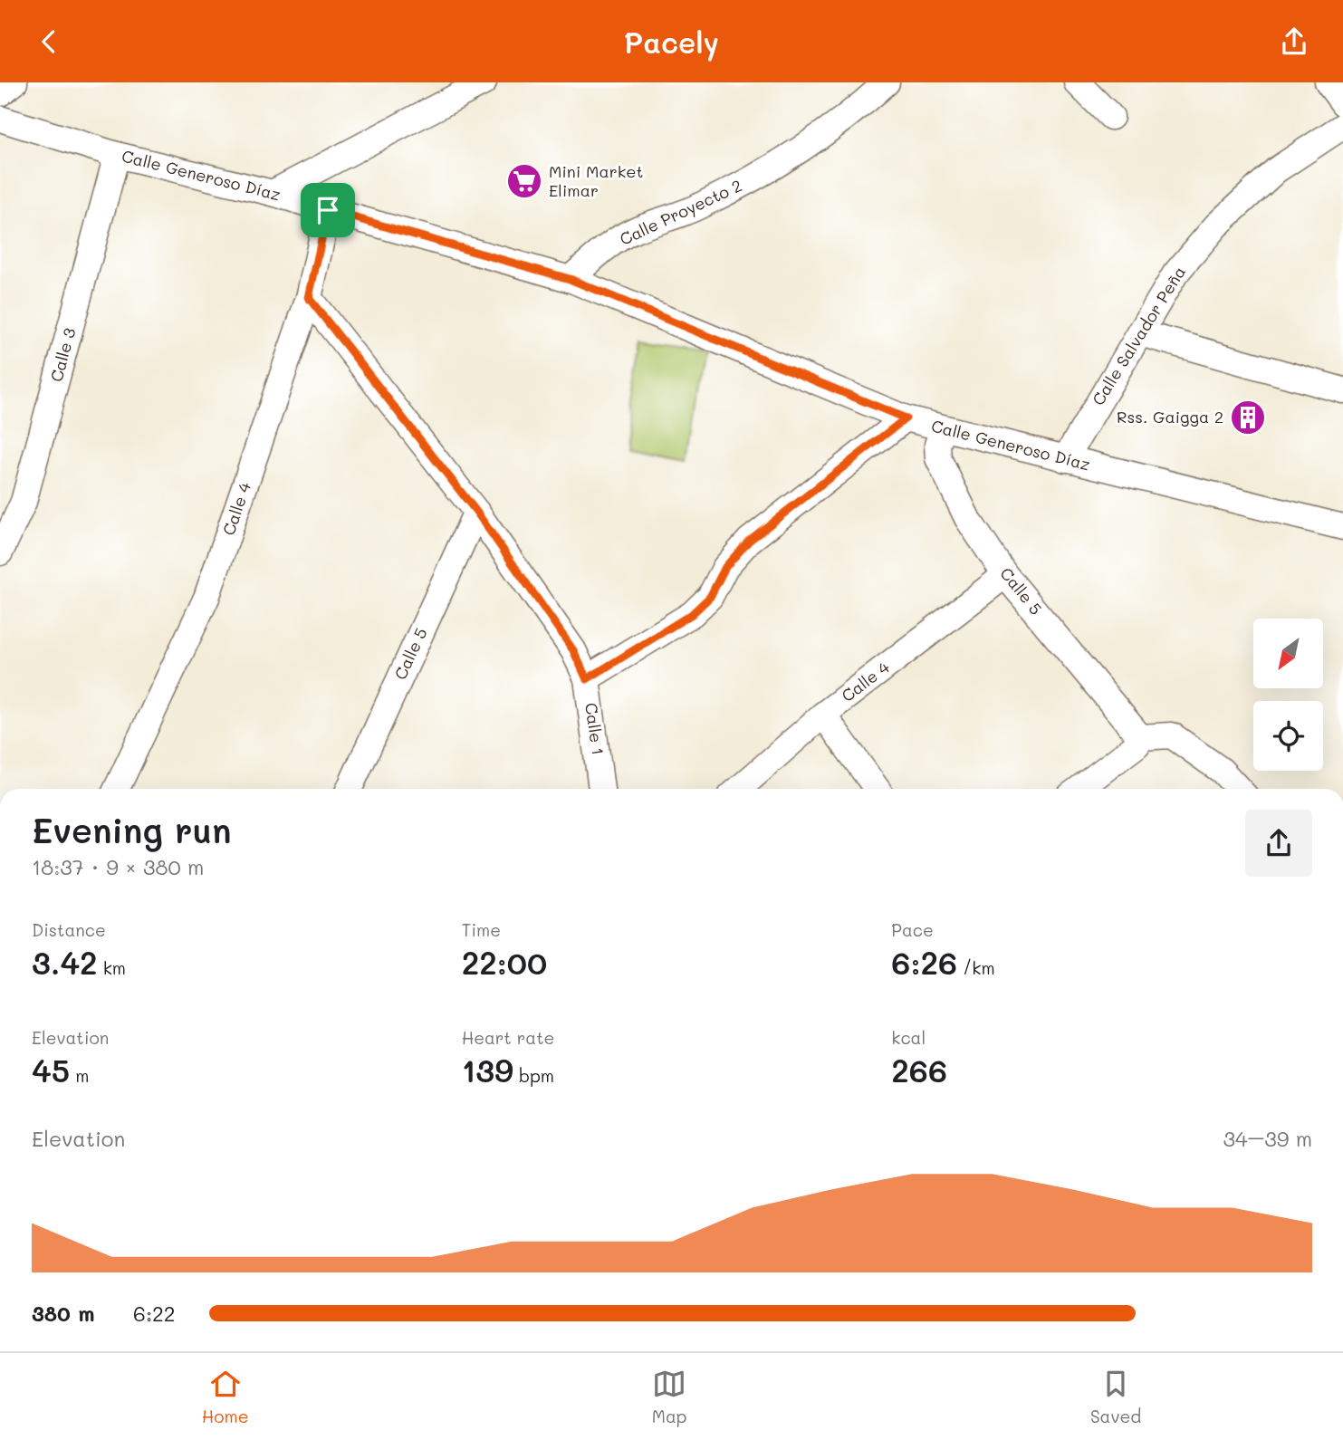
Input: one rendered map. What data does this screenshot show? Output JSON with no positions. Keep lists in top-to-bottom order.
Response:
{
  "streets": {
    "street": [
      "Calle Generoso Díaz",
      "Calle Proyecto 2",
      "Calle Salvador Peña",
      "Calle 3",
      "Calle 4",
      "Calle 5",
      "Calle 1"
    ]
  },
  "crossings": [
    ["Calle Generoso Díaz", "Calle Proyecto 2"],
    ["Calle Generoso Díaz", "Calle Salvador Peña"],
    ["Calle Generoso Díaz", "Calle 3"],
    ["Calle Generoso Díaz", "Calle 4"],
    ["Calle Generoso Díaz", "Calle 5"],
    ["Calle 4", "Calle 5"],
    ["Calle 4", "Calle 1"],
    ["Calle 5", "Calle 1"]
  ],
  "places": {
    "supermarket": ["Mini Market Elimar"],
    "building": ["Rss. Gaigga 2"]
  },
  "north": "bottom left",
  "page": {
    "header": "Pacely",
    "heading": ["Evening run", "18:37 · 9 × 380 m"],
    "stats": [
      ["Distance", "3.42 km"],
      ["Time", "22:00"],
      ["Pace", "6:26 /km"],
      ["Elevation", "45 m"],
      ["Heart rate", "139 bpm"],
      ["kcal", "266"]
    ],
    "chart": ["Elevation", "34–39 m"],
    "list": [
      {
        "name": "380 m",
        "note": "6:22"
      }
    ],
    "tabs": ["Home", "Map", "Saved"]
  }
}
